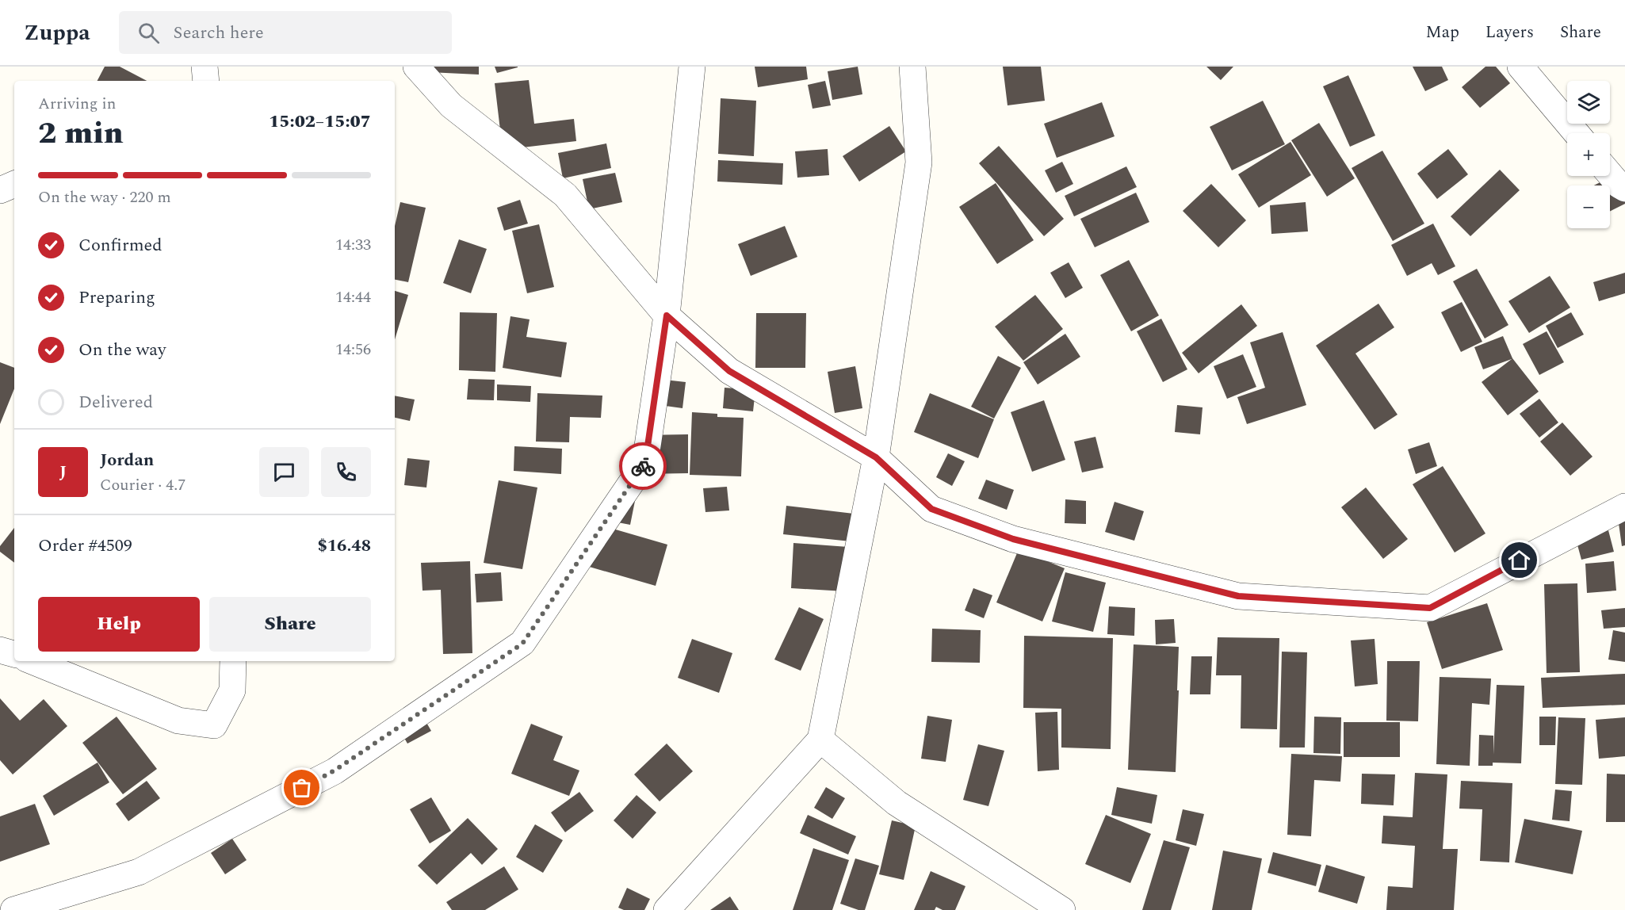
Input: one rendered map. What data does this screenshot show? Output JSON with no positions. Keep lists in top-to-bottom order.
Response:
{
  "page": {
    "header": "Zuppa",
    "search": "Search here",
    "nav": ["Map", "Layers", "Share"],
    "map_buttons": ["+", "−"],
    "heading": ["2 min", "Arriving in", "15:02–15:07"],
    "panel": [
      "Jordan",
      "Courier · 4.7",
      "Order #4509",
      "$16.48"
    ],
    "bar": "On the way · 220 m",
    "list": [
      ["Confirmed", "14:33"],
      ["Preparing", "14:44"],
      ["On the way", "14:56"],
      "Delivered"
    ],
    "round": "J",
    "buttons": ["Help", "Share"]
  }
}
